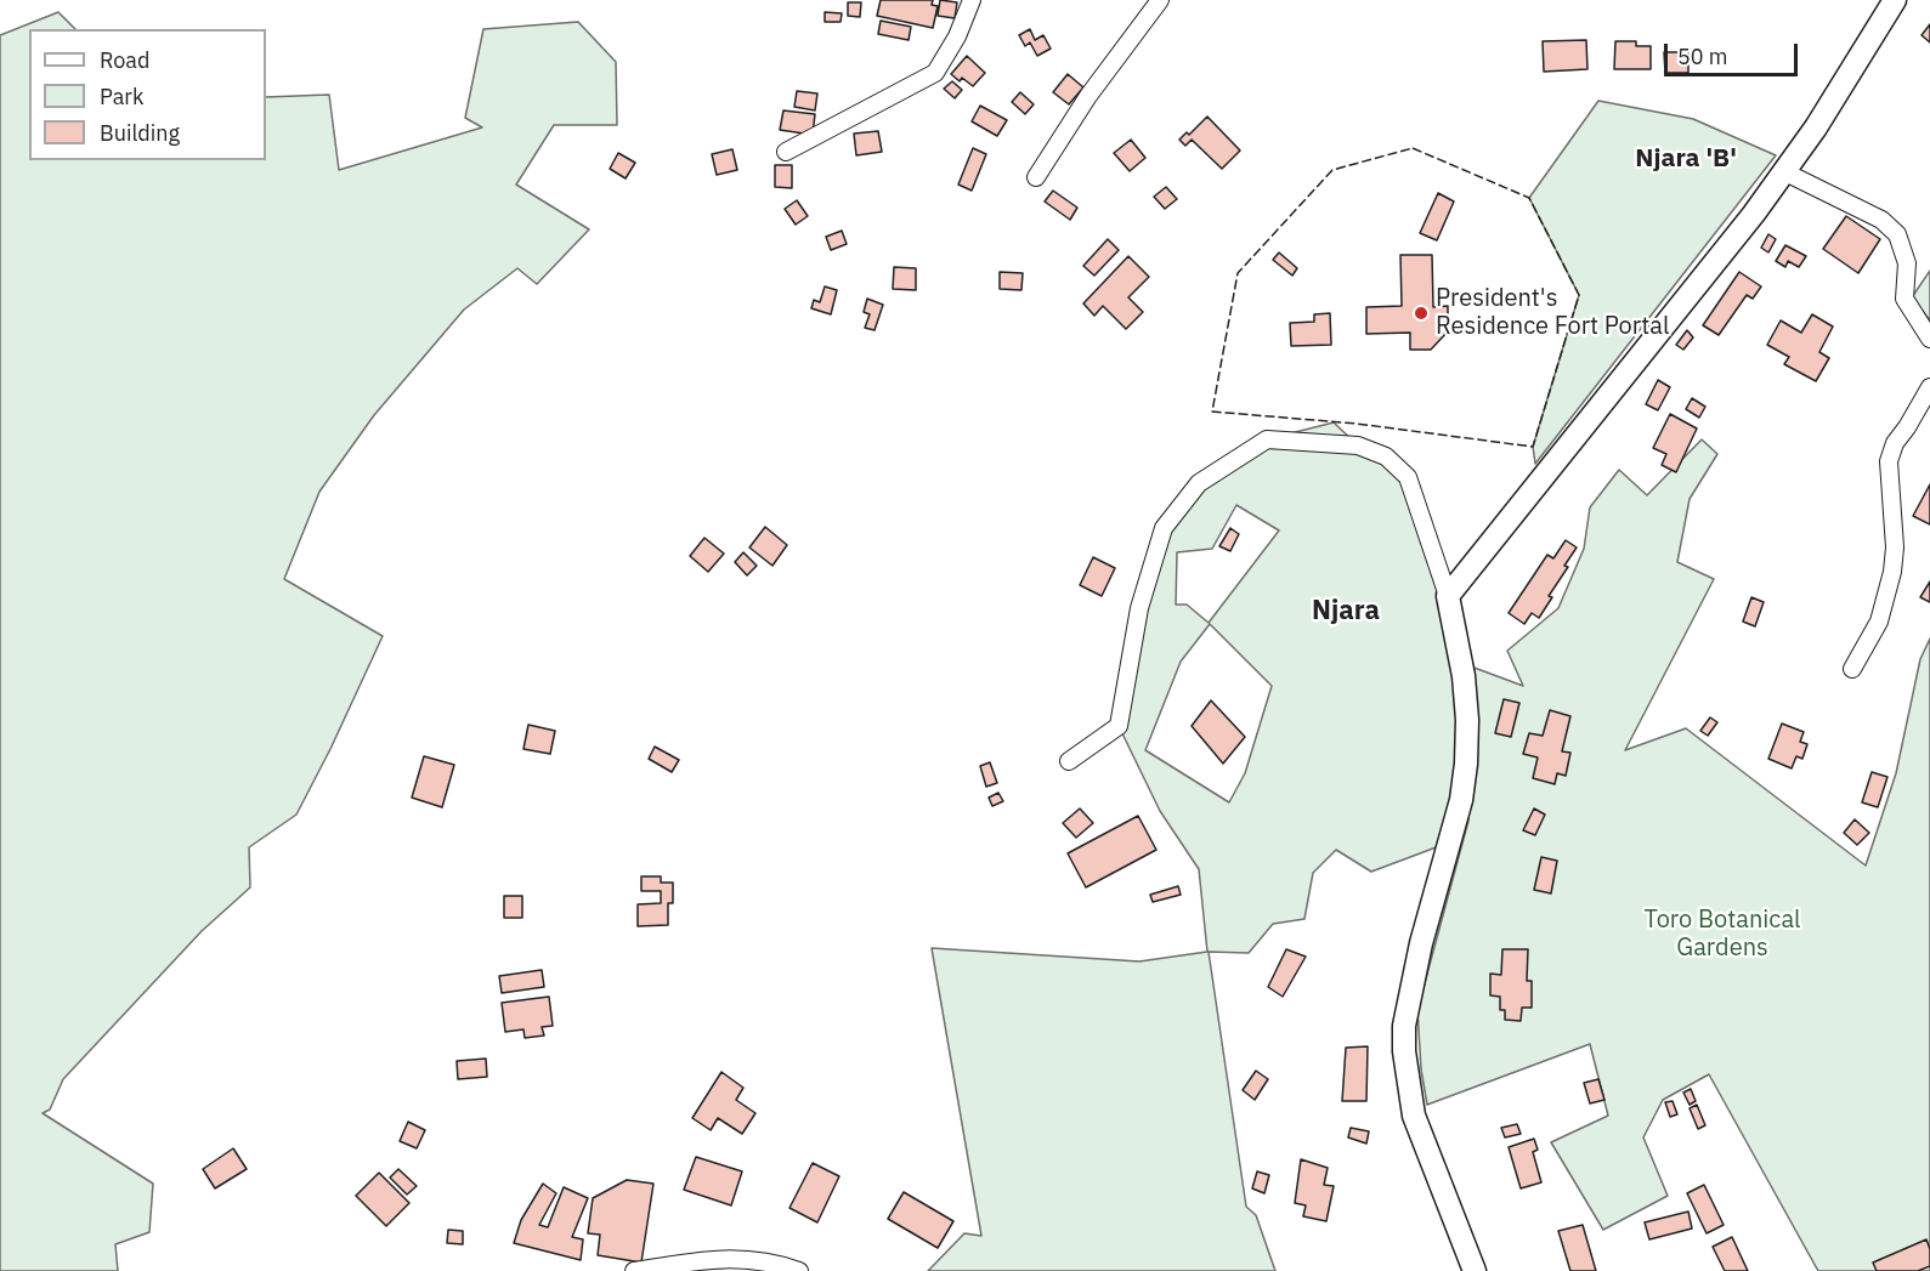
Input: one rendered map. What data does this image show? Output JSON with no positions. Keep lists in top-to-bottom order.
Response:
{
  "districts": ["Njara 'B'", "Njara"],
  "parks": ["Toro Botanical Gardens"],
  "places": ["President's Residence Fort Portal"],
  "legend": ["Road", "Park", "Building"],
  "scale_bar": "50 m"
}
